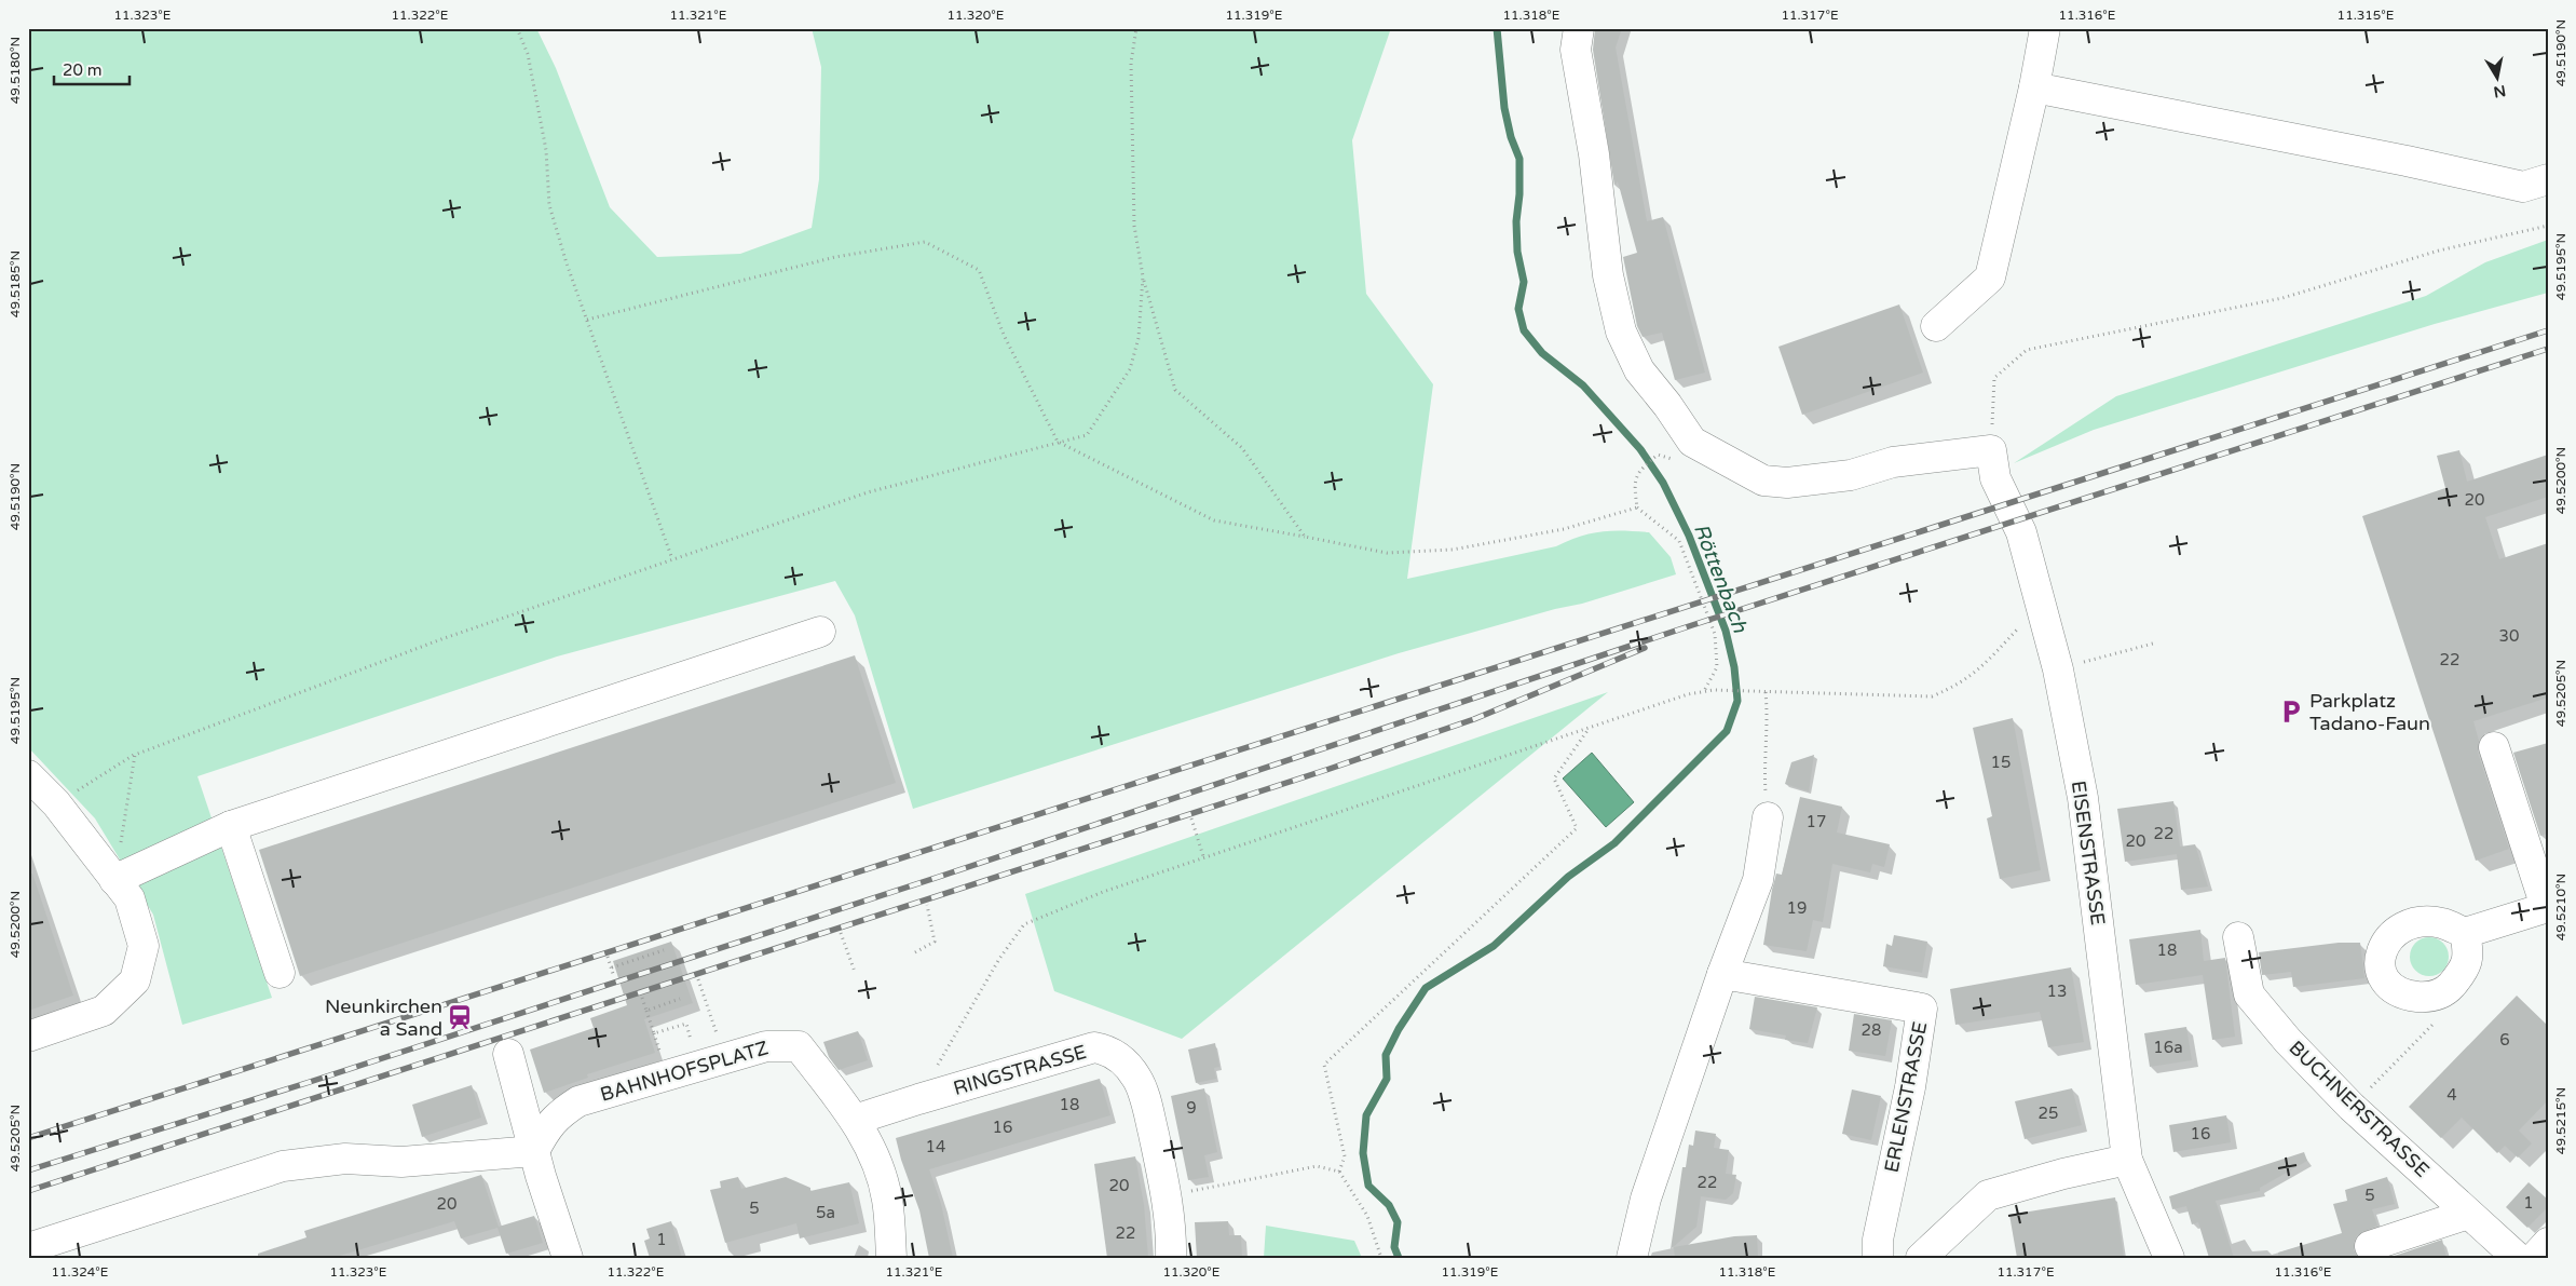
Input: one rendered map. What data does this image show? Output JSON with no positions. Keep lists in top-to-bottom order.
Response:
{
  "streets": {
    "street": [
      "EISENSTRASSE",
      "RINGSTRASSE",
      "BAHNHOFSPLATZ",
      "ERLENSTRASSE",
      "BUCHNERSTRASSE"
    ]
  },
  "crossings": [
    ["RINGSTRASSE", "BAHNHOFSPLATZ"]
  ],
  "water": ["Röttenbach"],
  "places": {
    "parking": ["Parkplatz Tadano-Faun"],
    "station": ["Neunkirchen a Sand"]
  },
  "house_numbers": [
    "20",
    "30",
    "22",
    "15",
    "17",
    "22",
    "20",
    "19",
    "18",
    "13",
    "28",
    "6",
    "16a",
    "4",
    "18",
    "9",
    "25",
    "16",
    "16",
    "14",
    "22",
    "20",
    "5",
    "1",
    "20",
    "5",
    "5a",
    "22",
    "1"
  ],
  "scale_bar": "20 m",
  "north": "bottom",
  "coordinates": [
    "11.323°E",
    "11.322°E",
    "11.321°E",
    "11.320°E",
    "11.319°E",
    "11.318°E",
    "11.317°E",
    "11.316°E",
    "11.315°E",
    "49.5190°N",
    "49.5180°N",
    "49.5195°N",
    "49.5185°N",
    "49.5200°N",
    "49.5205°N",
    "49.5210°N",
    "49.5215°N",
    "11.324°E"
  ]
}
